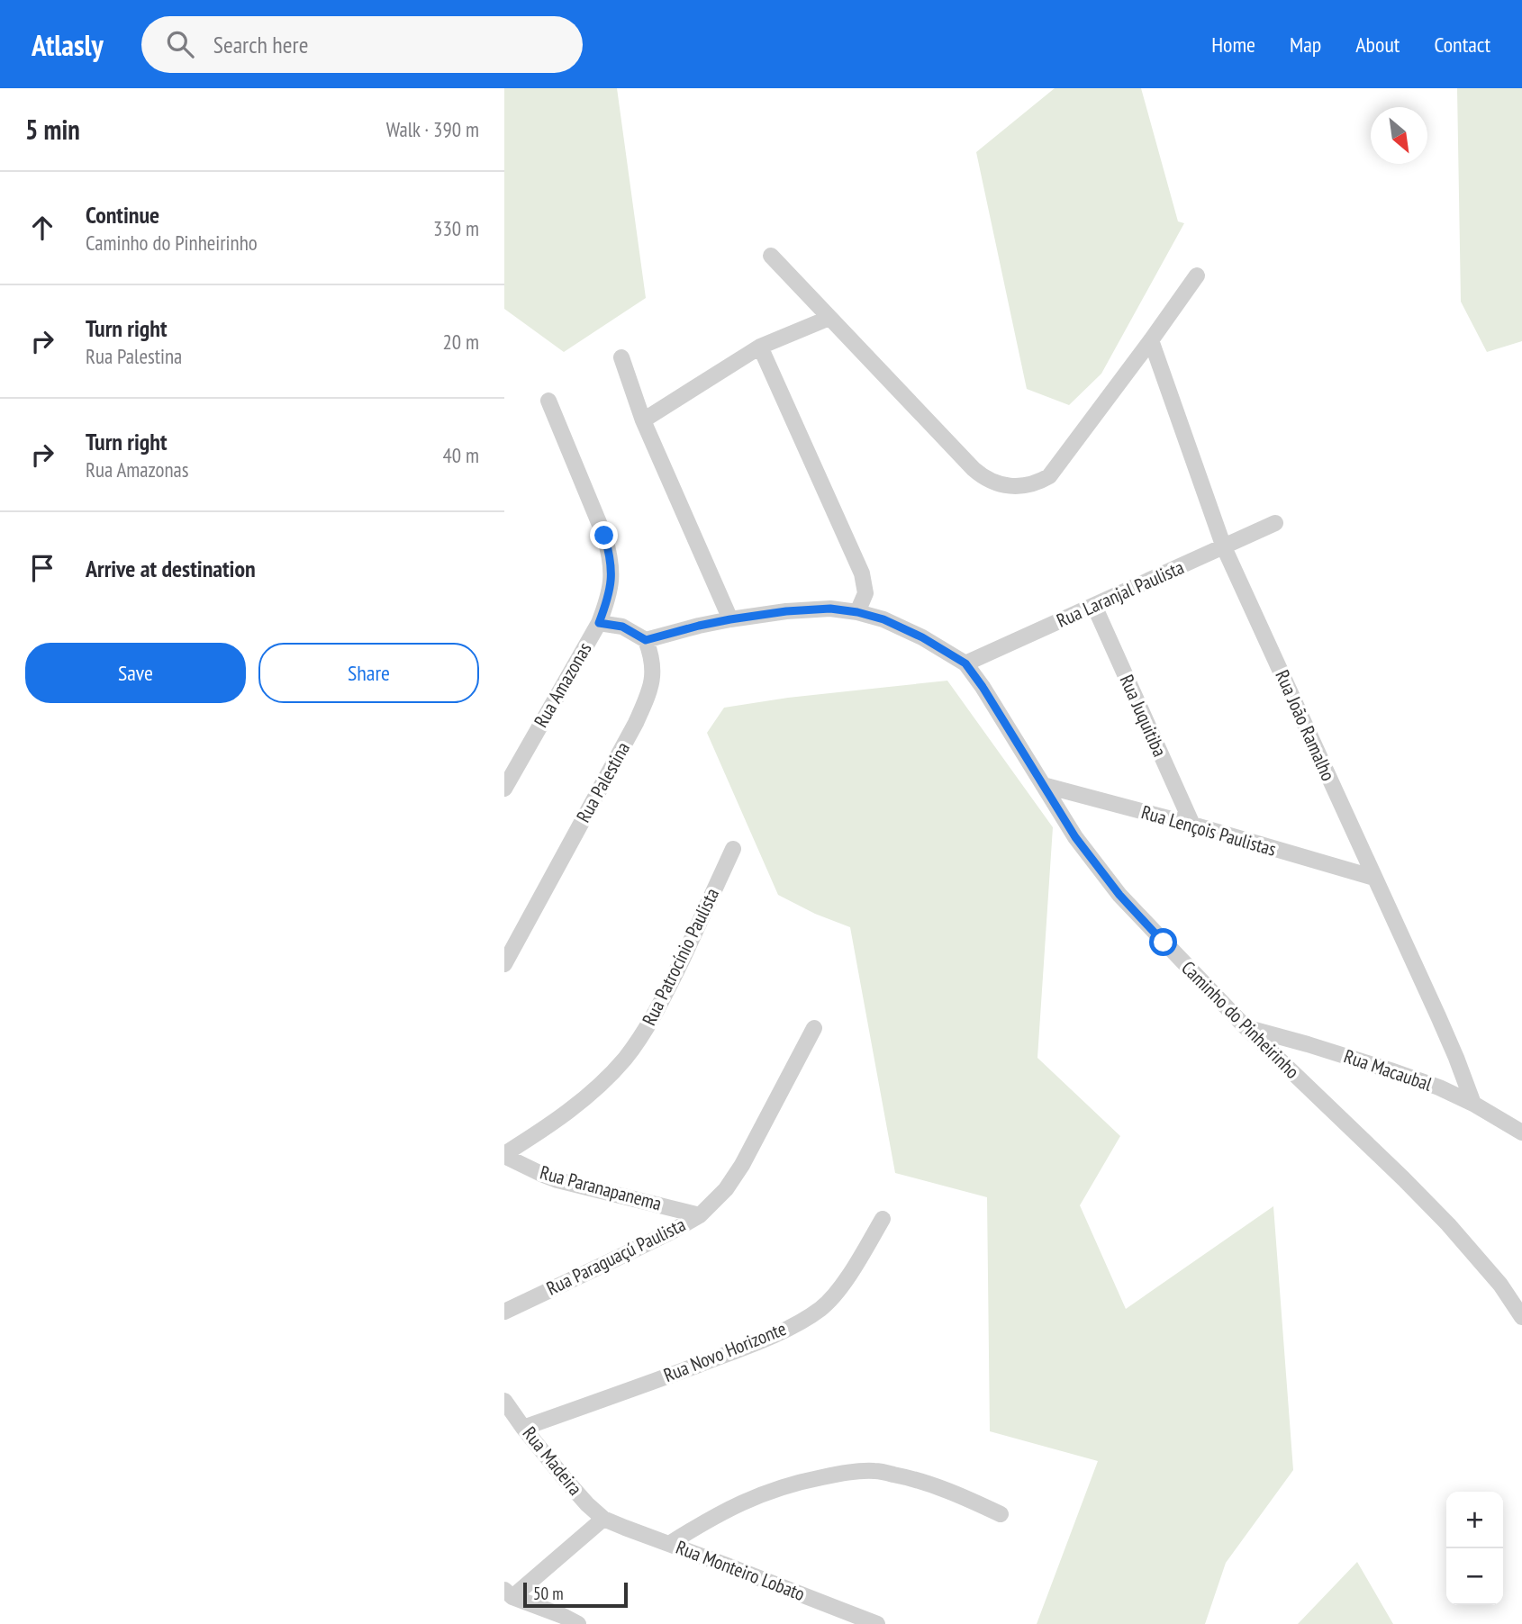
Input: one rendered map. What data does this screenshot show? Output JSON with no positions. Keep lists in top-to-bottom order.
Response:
{
  "streets": {
    "street": [
      "Rua Laranjal Paulista",
      "Rua Amazonas",
      "Rua Juquitiba",
      "Rua João Ramalho",
      "Rua Palestina",
      "Rua Lençois Paulistas",
      "Rua Patrocínio Paulista",
      "Caminho do Pinheirinho",
      "Rua Macaubal",
      "Rua Paranapanema",
      "Rua Paraguaçú Paulista",
      "Rua Novo Horizonte",
      "Rua Madeira",
      "Rua Monteiro Lobato"
    ]
  },
  "crossings": [
    ["Rua Laranjal Paulista", "Rua Juquitiba"],
    ["Rua Laranjal Paulista", "Rua João Ramalho"],
    ["Rua Laranjal Paulista", "Caminho do Pinheirinho"],
    ["Rua Juquitiba", "Rua Lençois Paulistas"],
    ["Rua João Ramalho", "Rua Lençois Paulistas"],
    ["Rua João Ramalho", "Rua Macaubal"],
    ["Rua Palestina", "Caminho do Pinheirinho"],
    ["Rua Lençois Paulistas", "Caminho do Pinheirinho"],
    ["Rua Patrocínio Paulista", "Rua Paranapanema"],
    ["Caminho do Pinheirinho", "Rua Macaubal"],
    ["Rua Paranapanema", "Rua Paraguaçú Paulista"],
    ["Rua Novo Horizonte", "Rua Madeira"],
    ["Rua Madeira", "Rua Monteiro Lobato"]
  ],
  "scale_bar": "50 m",
  "north": "bottom right",
  "page": {
    "header": "Atlasly",
    "search": "Search here",
    "nav": [
      "Home",
      "Map",
      "About",
      "Contact"
    ],
    "heading": ["5 min", "Walk · 390 m"],
    "list": [
      ["Continue", "Caminho do Pinheirinho", "330 m"],
      ["Turn right", "Rua Palestina", "20 m"],
      ["Turn right", "Rua Amazonas", "40 m"],
      "Arrive at destination"
    ],
    "buttons": ["Save", "Share"],
    "map_buttons": ["+", "−"],
    "scale": "50 m"
  }
}
